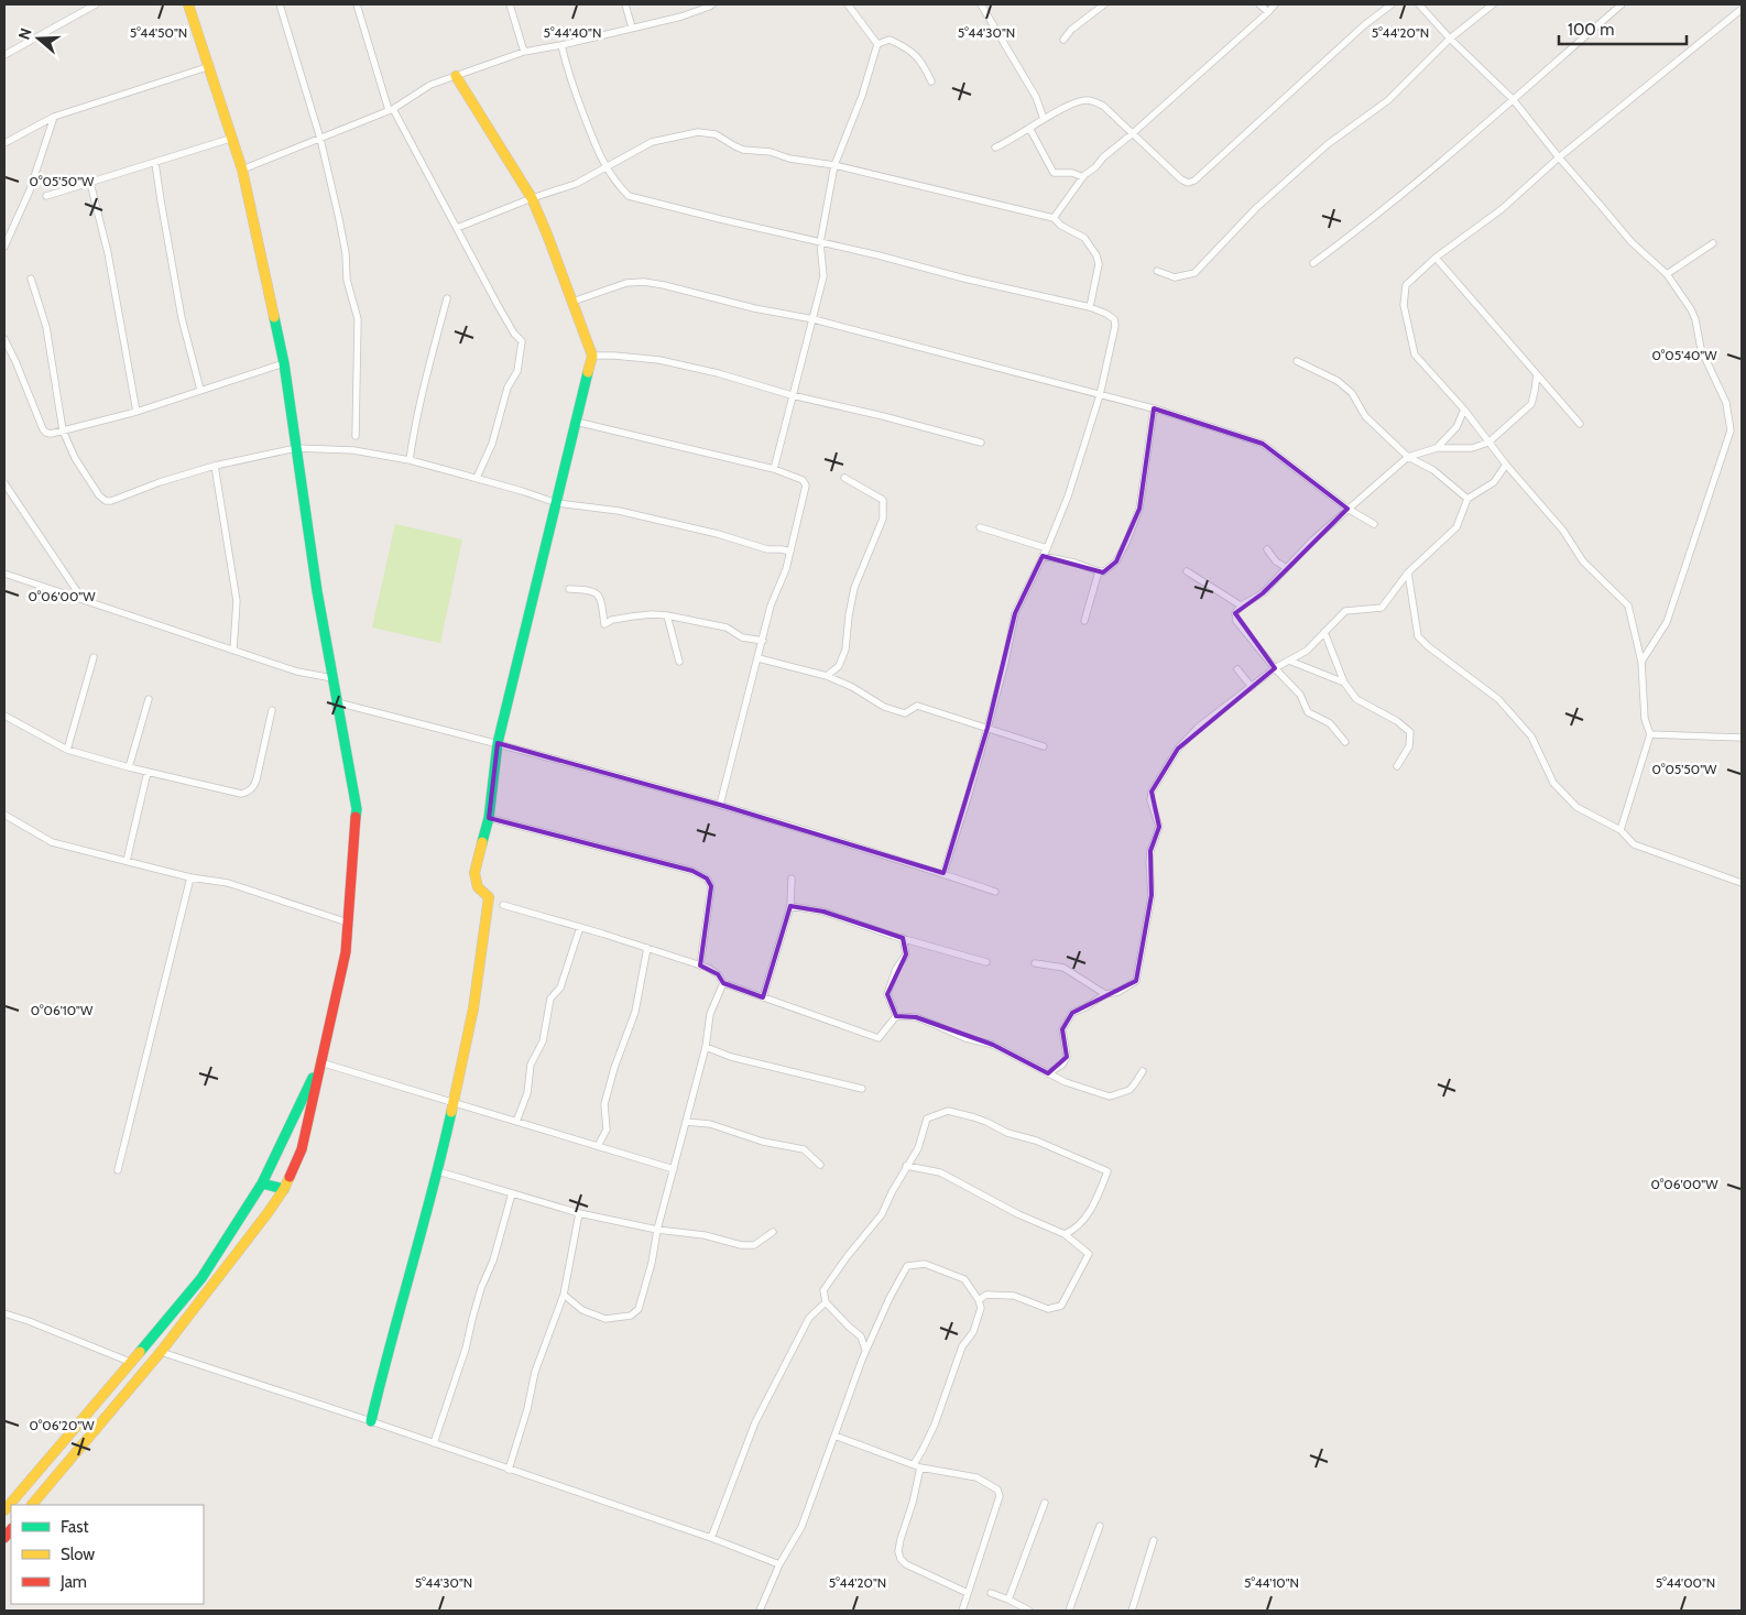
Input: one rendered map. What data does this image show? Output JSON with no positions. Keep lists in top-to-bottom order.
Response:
{
  "legend": ["Fast", "Slow", "Jam"],
  "scale_bar": "100 m",
  "north": "left",
  "coordinates": [
    "5°44'50\"N",
    "5°44'40\"N",
    "5°44'30\"N",
    "5°44'20\"N",
    "0°05'50\"W",
    "0°05'40\"W",
    "0°06'00\"W",
    "0°06'10\"W",
    "0°06'20\"W",
    "5°44'10\"N",
    "5°44'00\"N"
  ]
}
